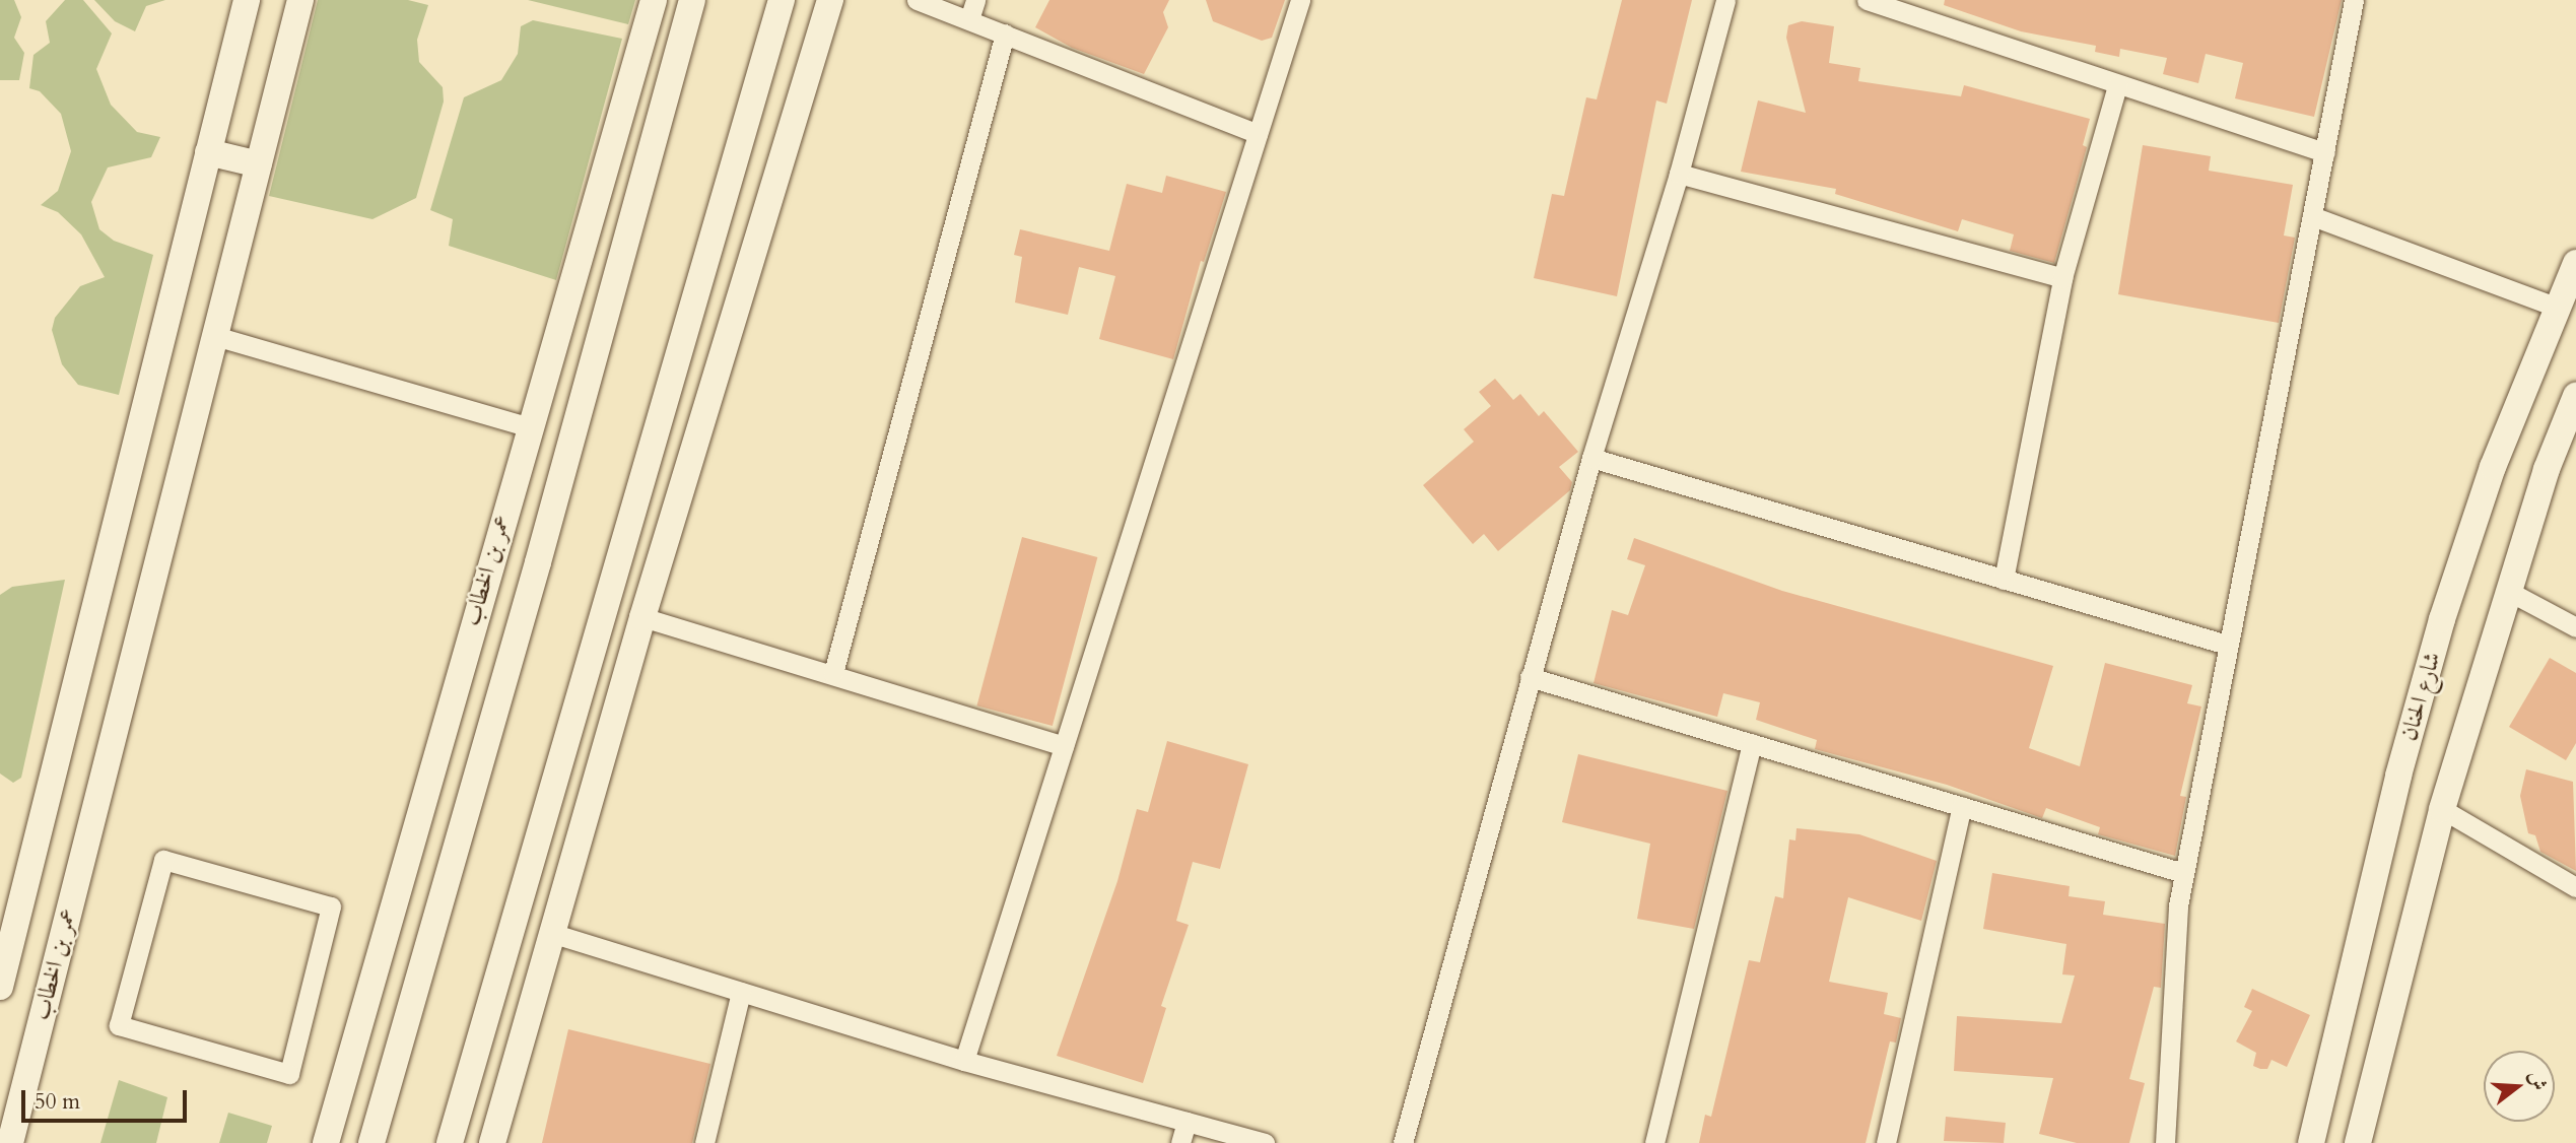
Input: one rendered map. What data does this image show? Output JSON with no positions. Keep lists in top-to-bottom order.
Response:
{
  "streets": {
    "main road": ["عمر بن الخطاب", "شارع الحنان"]
  },
  "scale_bar": "50 m",
  "north": "right"
}
